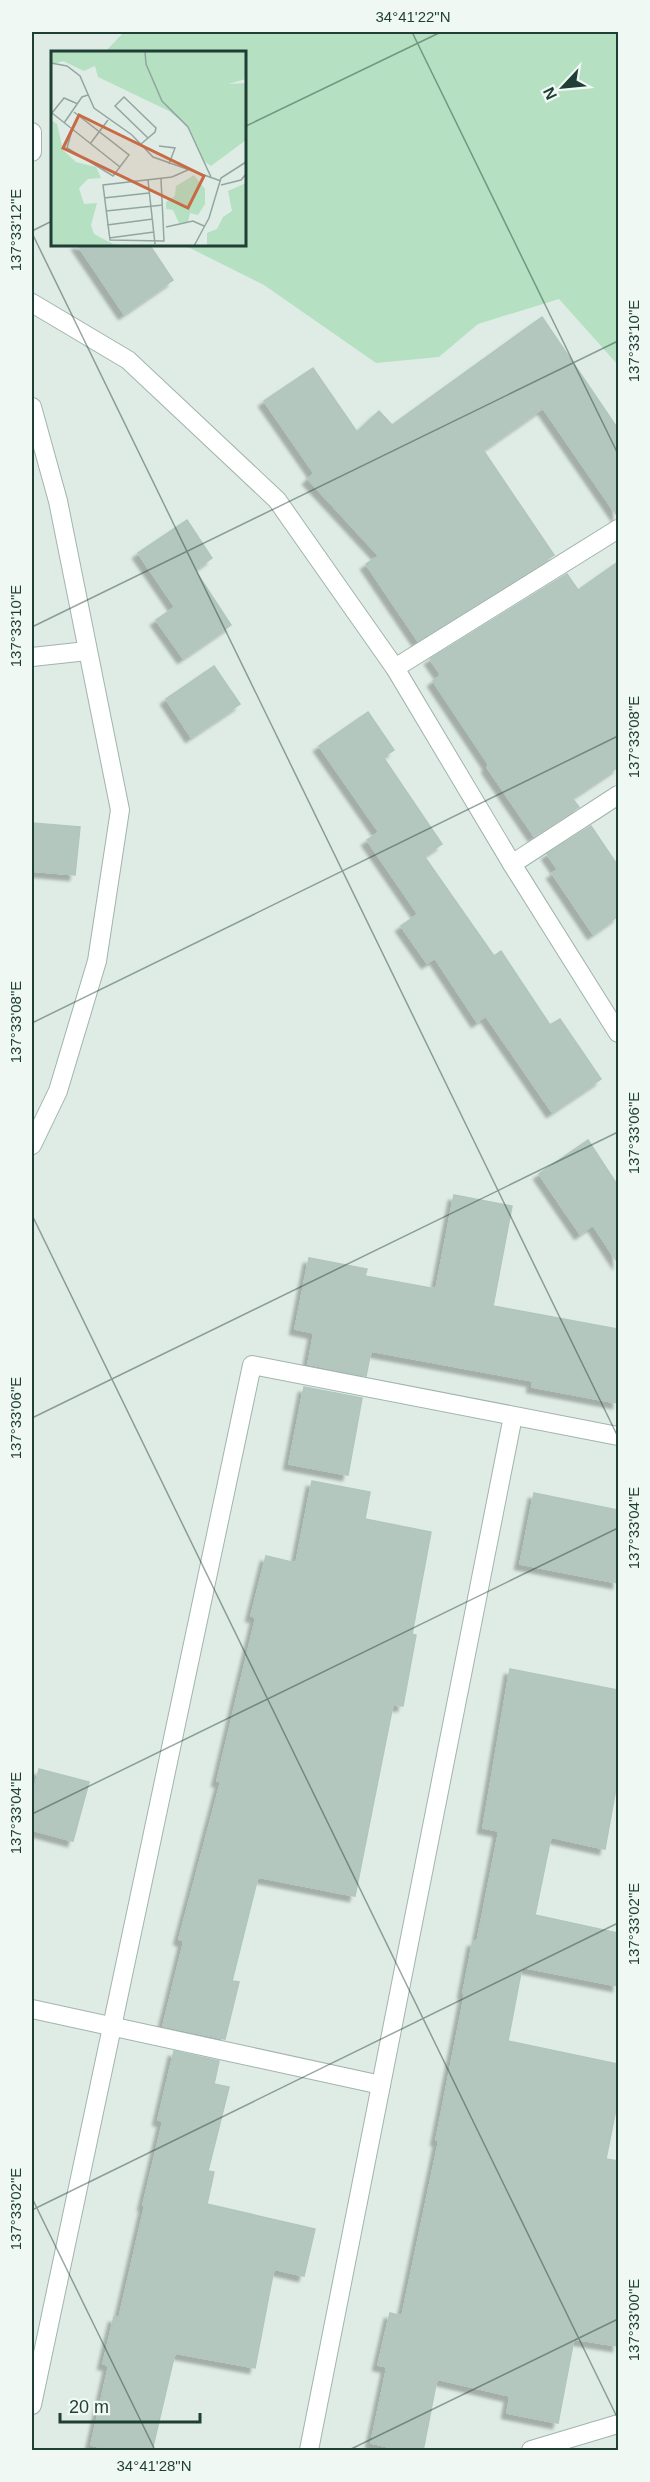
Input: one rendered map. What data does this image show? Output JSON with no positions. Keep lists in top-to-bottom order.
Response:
{
  "scale_bar": "20 m",
  "north": "bottom left",
  "coordinates": [
    "34°41'22\"N",
    "137°33'12\"E",
    "137°33'10\"E",
    "137°33'08\"E",
    "137°33'06\"E",
    "137°33'04\"E",
    "137°33'02\"E",
    "137°33'00\"E",
    "34°41'28\"N"
  ]
}
